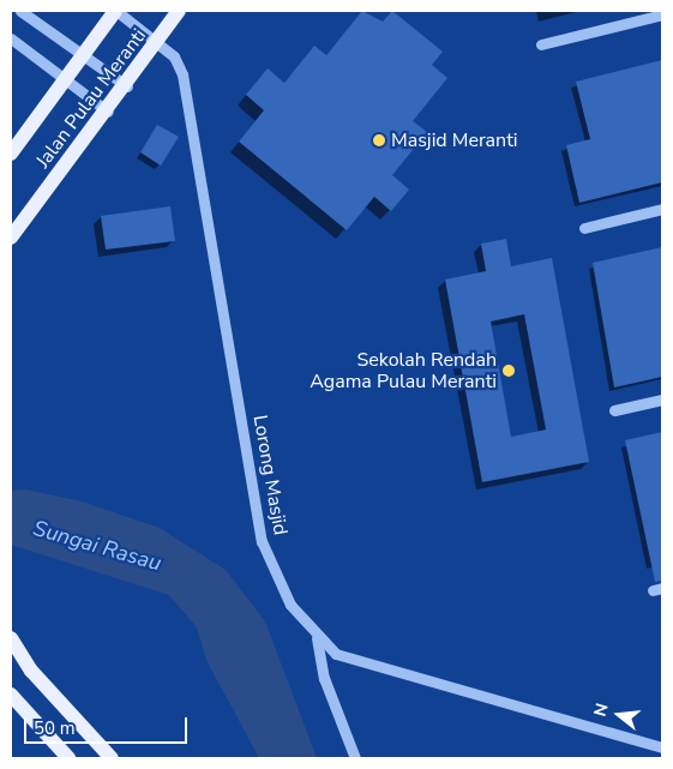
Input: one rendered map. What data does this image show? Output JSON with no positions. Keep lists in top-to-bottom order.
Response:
{
  "streets": {
    "main road": ["Jalan Pulau Meranti"],
    "street": ["Lorong Masjid"]
  },
  "crossings": [
    ["Jalan Pulau Meranti", "Lorong Masjid"]
  ],
  "water": ["Sungai Rasau"],
  "places": ["Masjid Meranti", "Sekolah Rendah Agama Pulau Meranti"],
  "scale_bar": "50 m",
  "north": "left"
}
